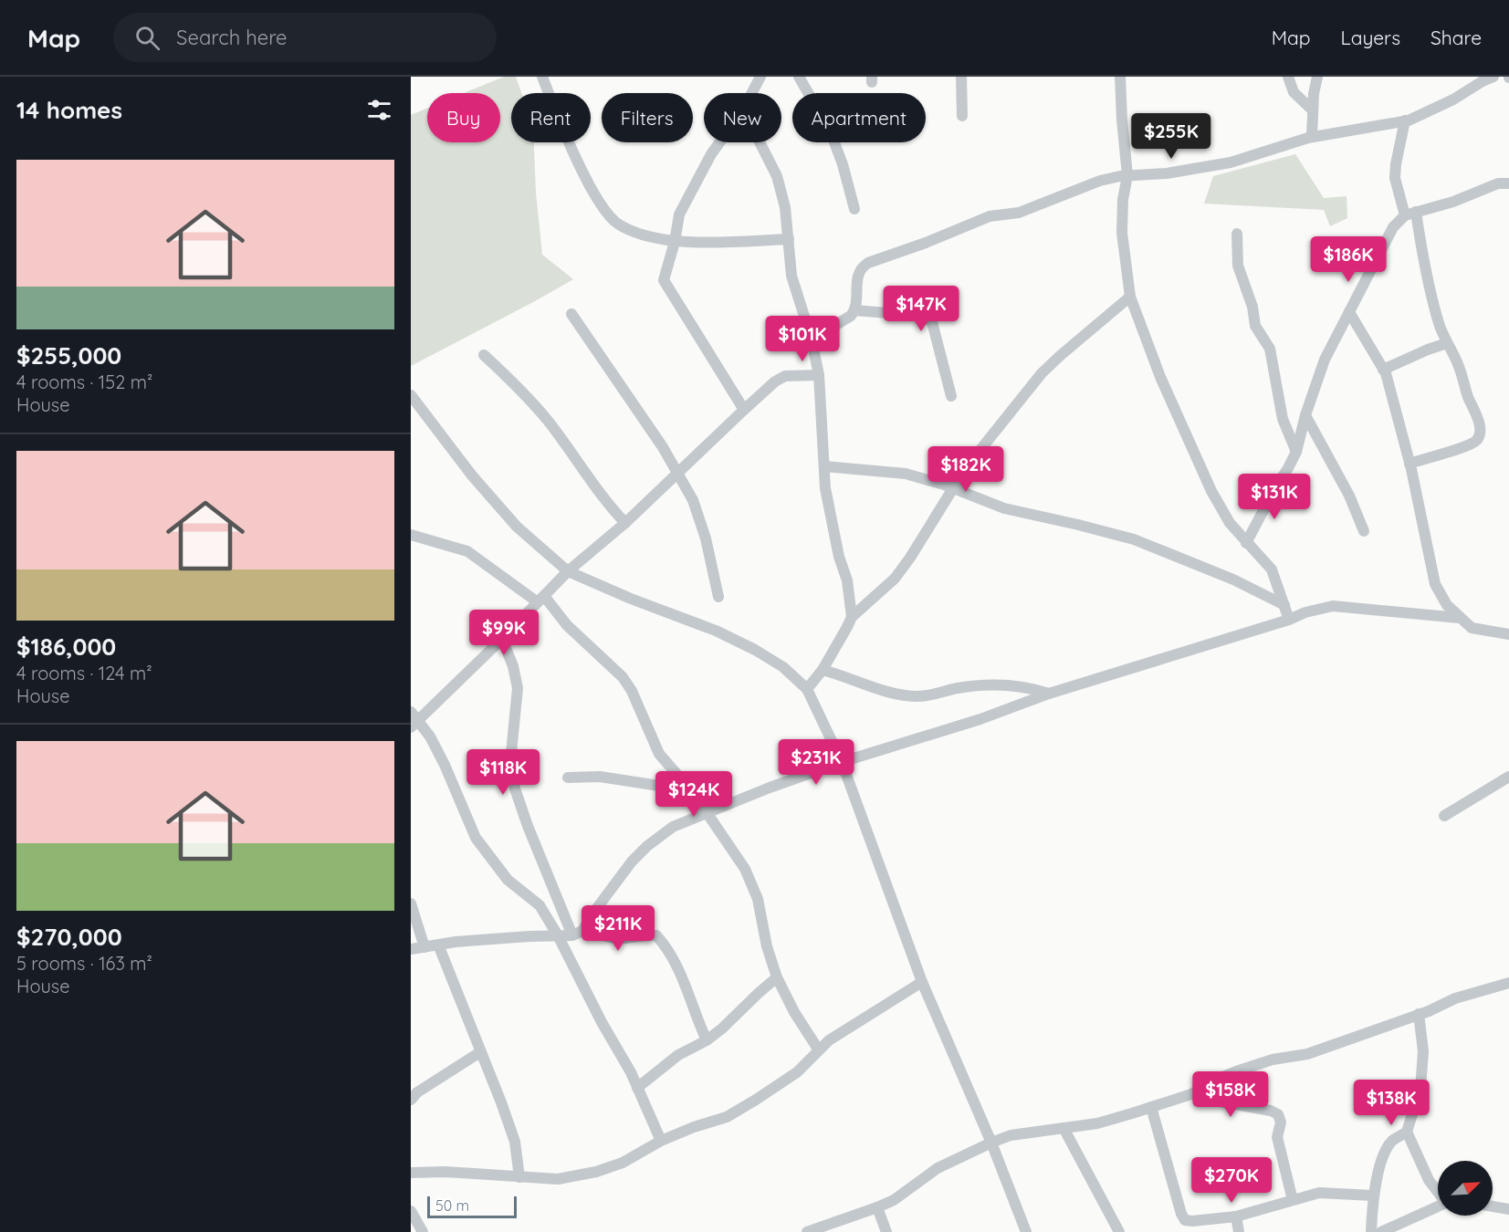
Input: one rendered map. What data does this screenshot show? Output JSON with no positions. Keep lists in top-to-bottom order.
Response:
{
  "scale_bar": "50 m",
  "north": "top right",
  "page": {
    "header": "Map",
    "search": "Search here",
    "nav": ["Map", "Layers", "Share"],
    "heading": "14 homes",
    "chip": [
      "Buy",
      "Rent",
      "Filters",
      "New",
      "Apartment"
    ],
    "price": [
      "$255K",
      "$186K",
      "$147K",
      "$101K",
      "$182K",
      "$131K",
      "$99K",
      "$231K",
      "$118K",
      "$124K",
      "$211K",
      "$158K",
      "$138K",
      "$270K"
    ],
    "list": [
      {
        "name": "$255,000",
        "note": "4 rooms · 152 m² · House"
      },
      {
        "name": "$186,000",
        "note": "4 rooms · 124 m² · House"
      },
      {
        "name": "$270,000",
        "note": "5 rooms · 163 m² · House"
      }
    ],
    "scale": "50 m"
  }
}
